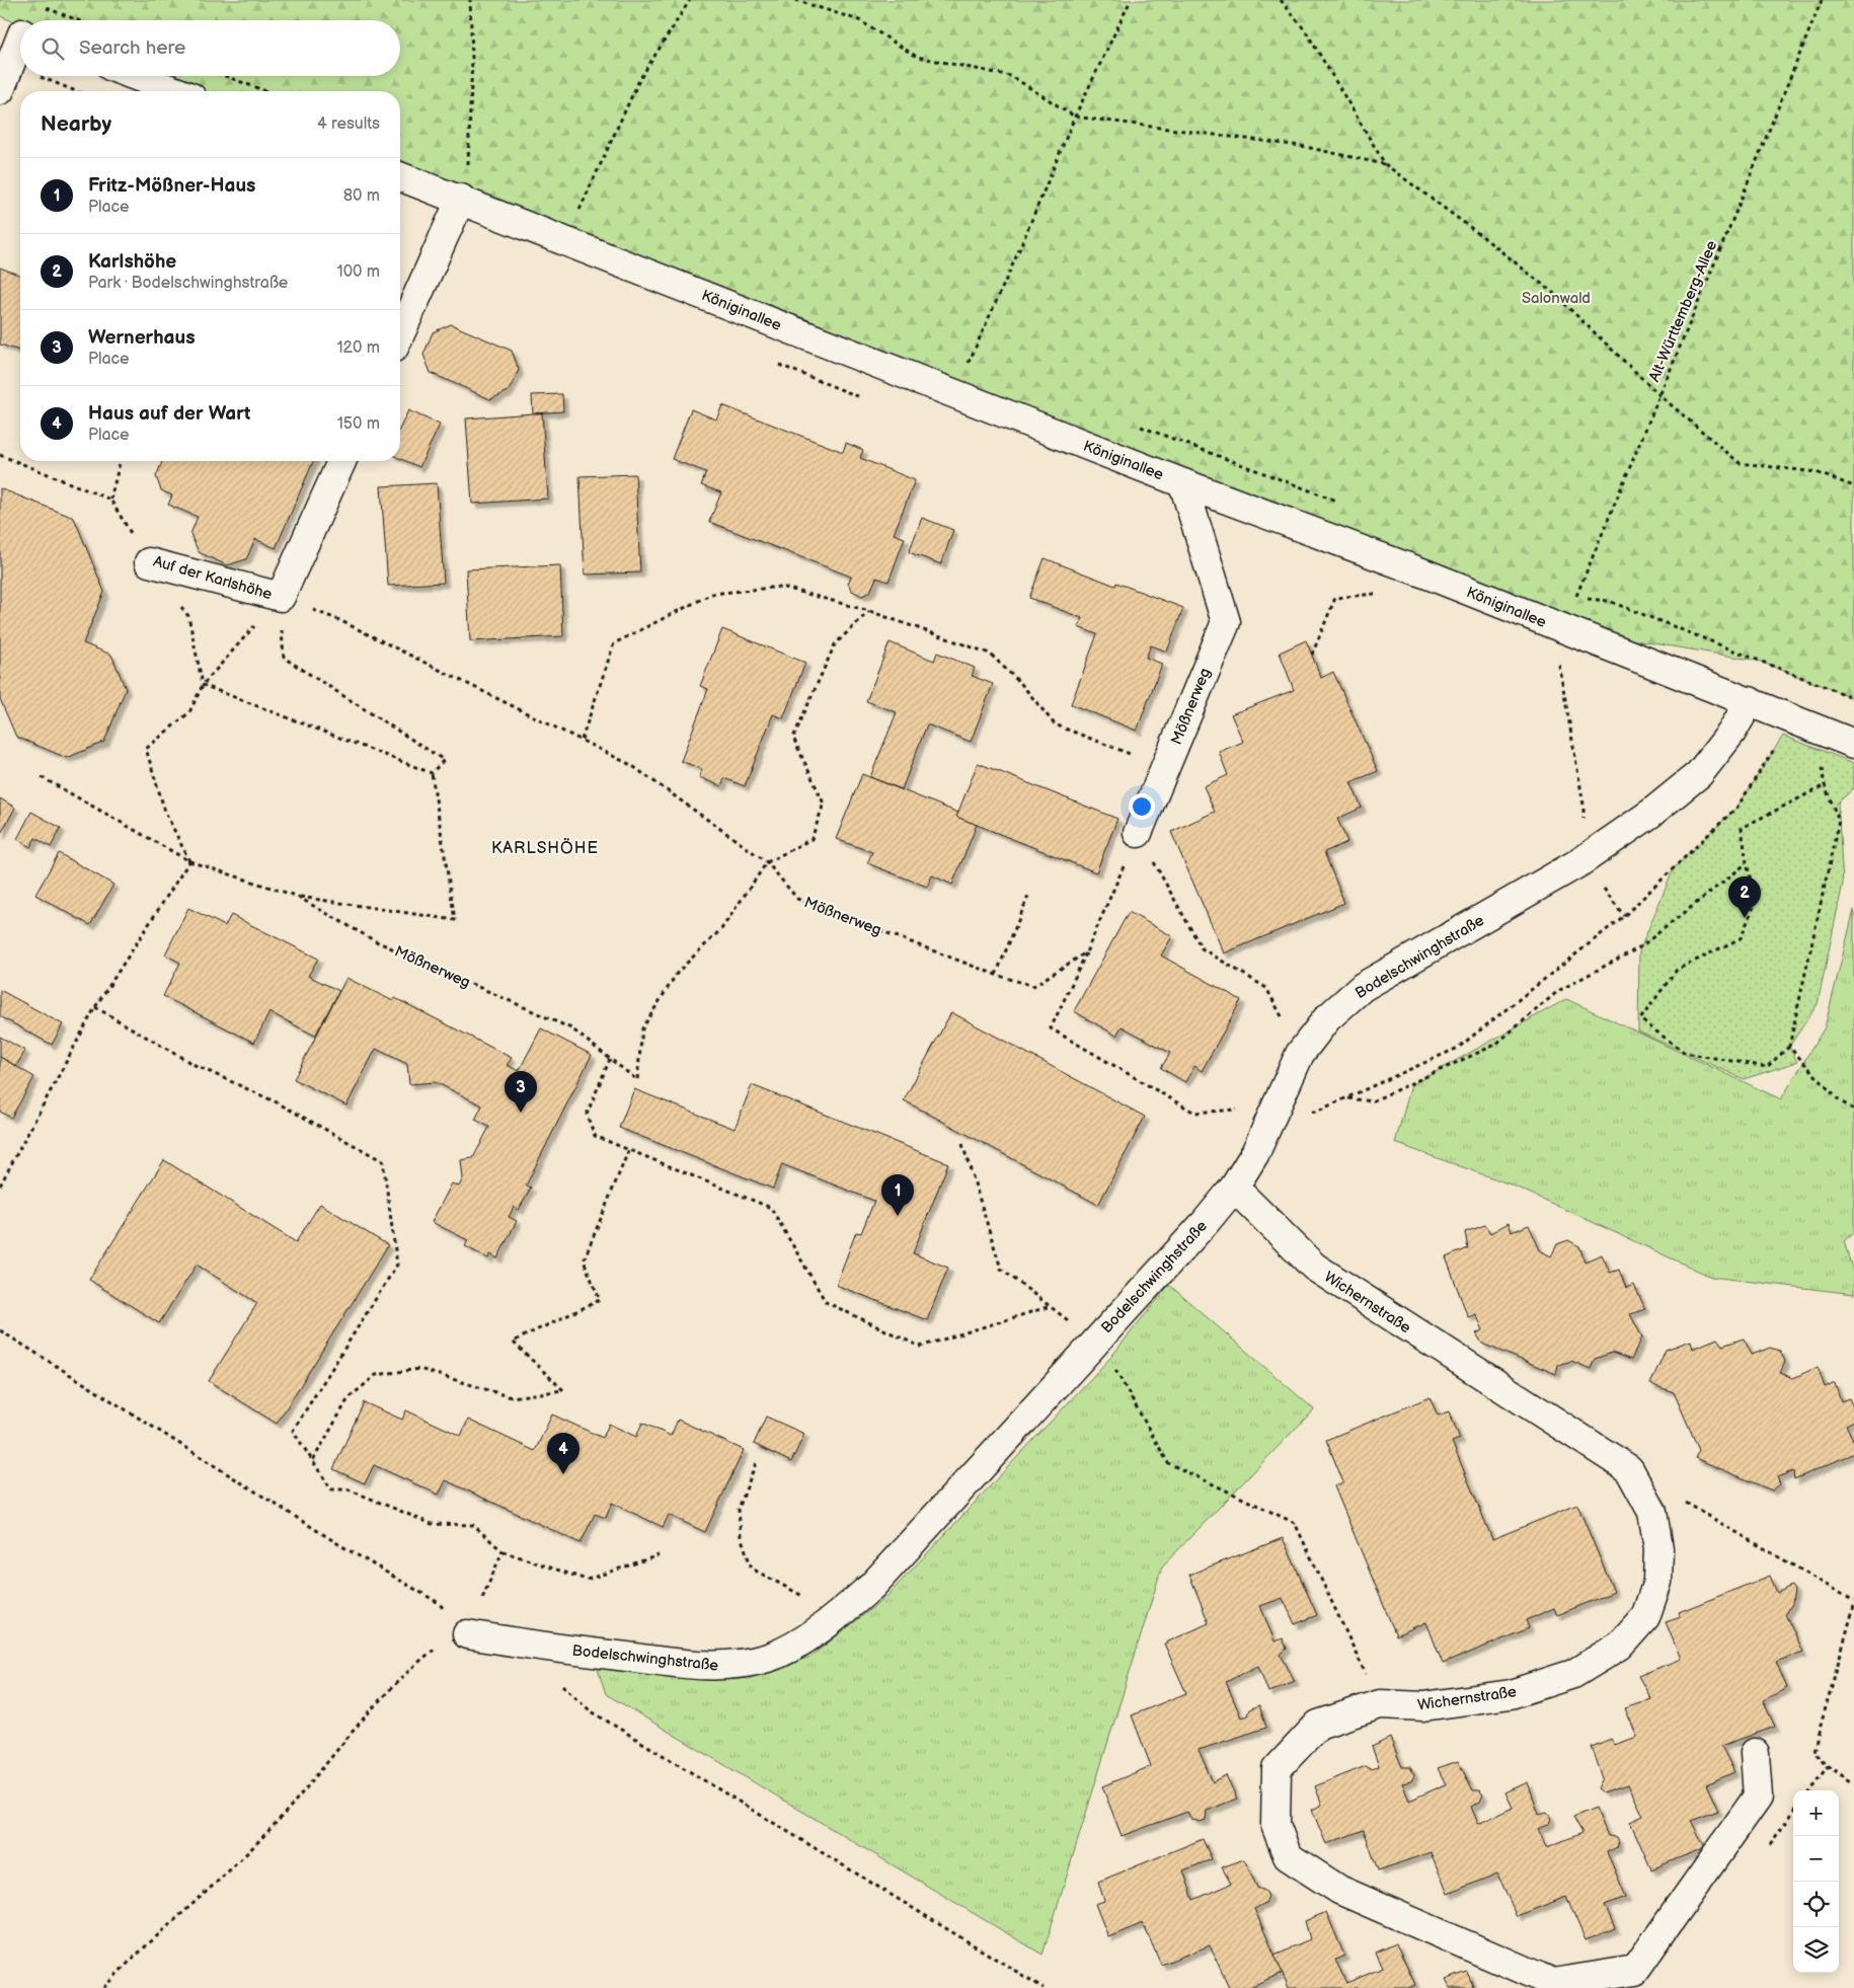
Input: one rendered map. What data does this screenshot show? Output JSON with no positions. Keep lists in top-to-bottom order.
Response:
{
  "streets": {
    "street": [
      "Königinallee",
      "Auf der Karlshöhe",
      "Mößnerweg",
      "Bodelschwinghstraße",
      "Wichernstraße"
    ],
    "path": ["Alt-Württemberg-Allee"]
  },
  "crossings": [
    ["Königinallee", "Mößnerweg"],
    ["Königinallee", "Bodelschwinghstraße"],
    ["Bodelschwinghstraße", "Wichernstraße"]
  ],
  "districts": ["KARLSHÖHE"],
  "parks": ["Salonwald"],
  "page": {
    "search": "Search here",
    "heading": ["Nearby", "4 results"],
    "list": [
      {
        "mark": "1",
        "name": "Fritz-Mößner-Haus",
        "note": "Place",
        "value": "80 m"
      },
      {
        "mark": "2",
        "name": "Karlshöhe",
        "note": "Park · Bodelschwinghstraße",
        "value": "100 m"
      },
      {
        "mark": "3",
        "name": "Wernerhaus",
        "note": "Place",
        "value": "120 m"
      },
      {
        "mark": "4",
        "name": "Haus auf der Wart",
        "note": "Place",
        "value": "150 m"
      }
    ],
    "pins": [
      "2",
      "3",
      "1",
      "4"
    ],
    "map_buttons": ["+", "−"]
  }
}
